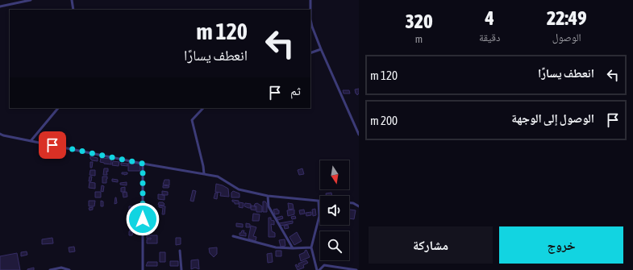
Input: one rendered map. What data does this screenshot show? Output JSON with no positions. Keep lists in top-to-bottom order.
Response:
{
  "north": "bottom",
  "page": {
    "eta": [
      "22:49",
      "الوصول",
      "4",
      "دقيقة",
      "320",
      "m"
    ],
    "turn": ["120 m", "انعطف يسارًا"],
    "list": [
      {
        "name": "انعطف يسارًا",
        "value": "120 m"
      },
      {
        "name": "الوصول إلى الوجهة",
        "value": "200 m"
      }
    ],
    "then": "ثم",
    "buttons": ["خروج", "مشاركة"]
  }
}
